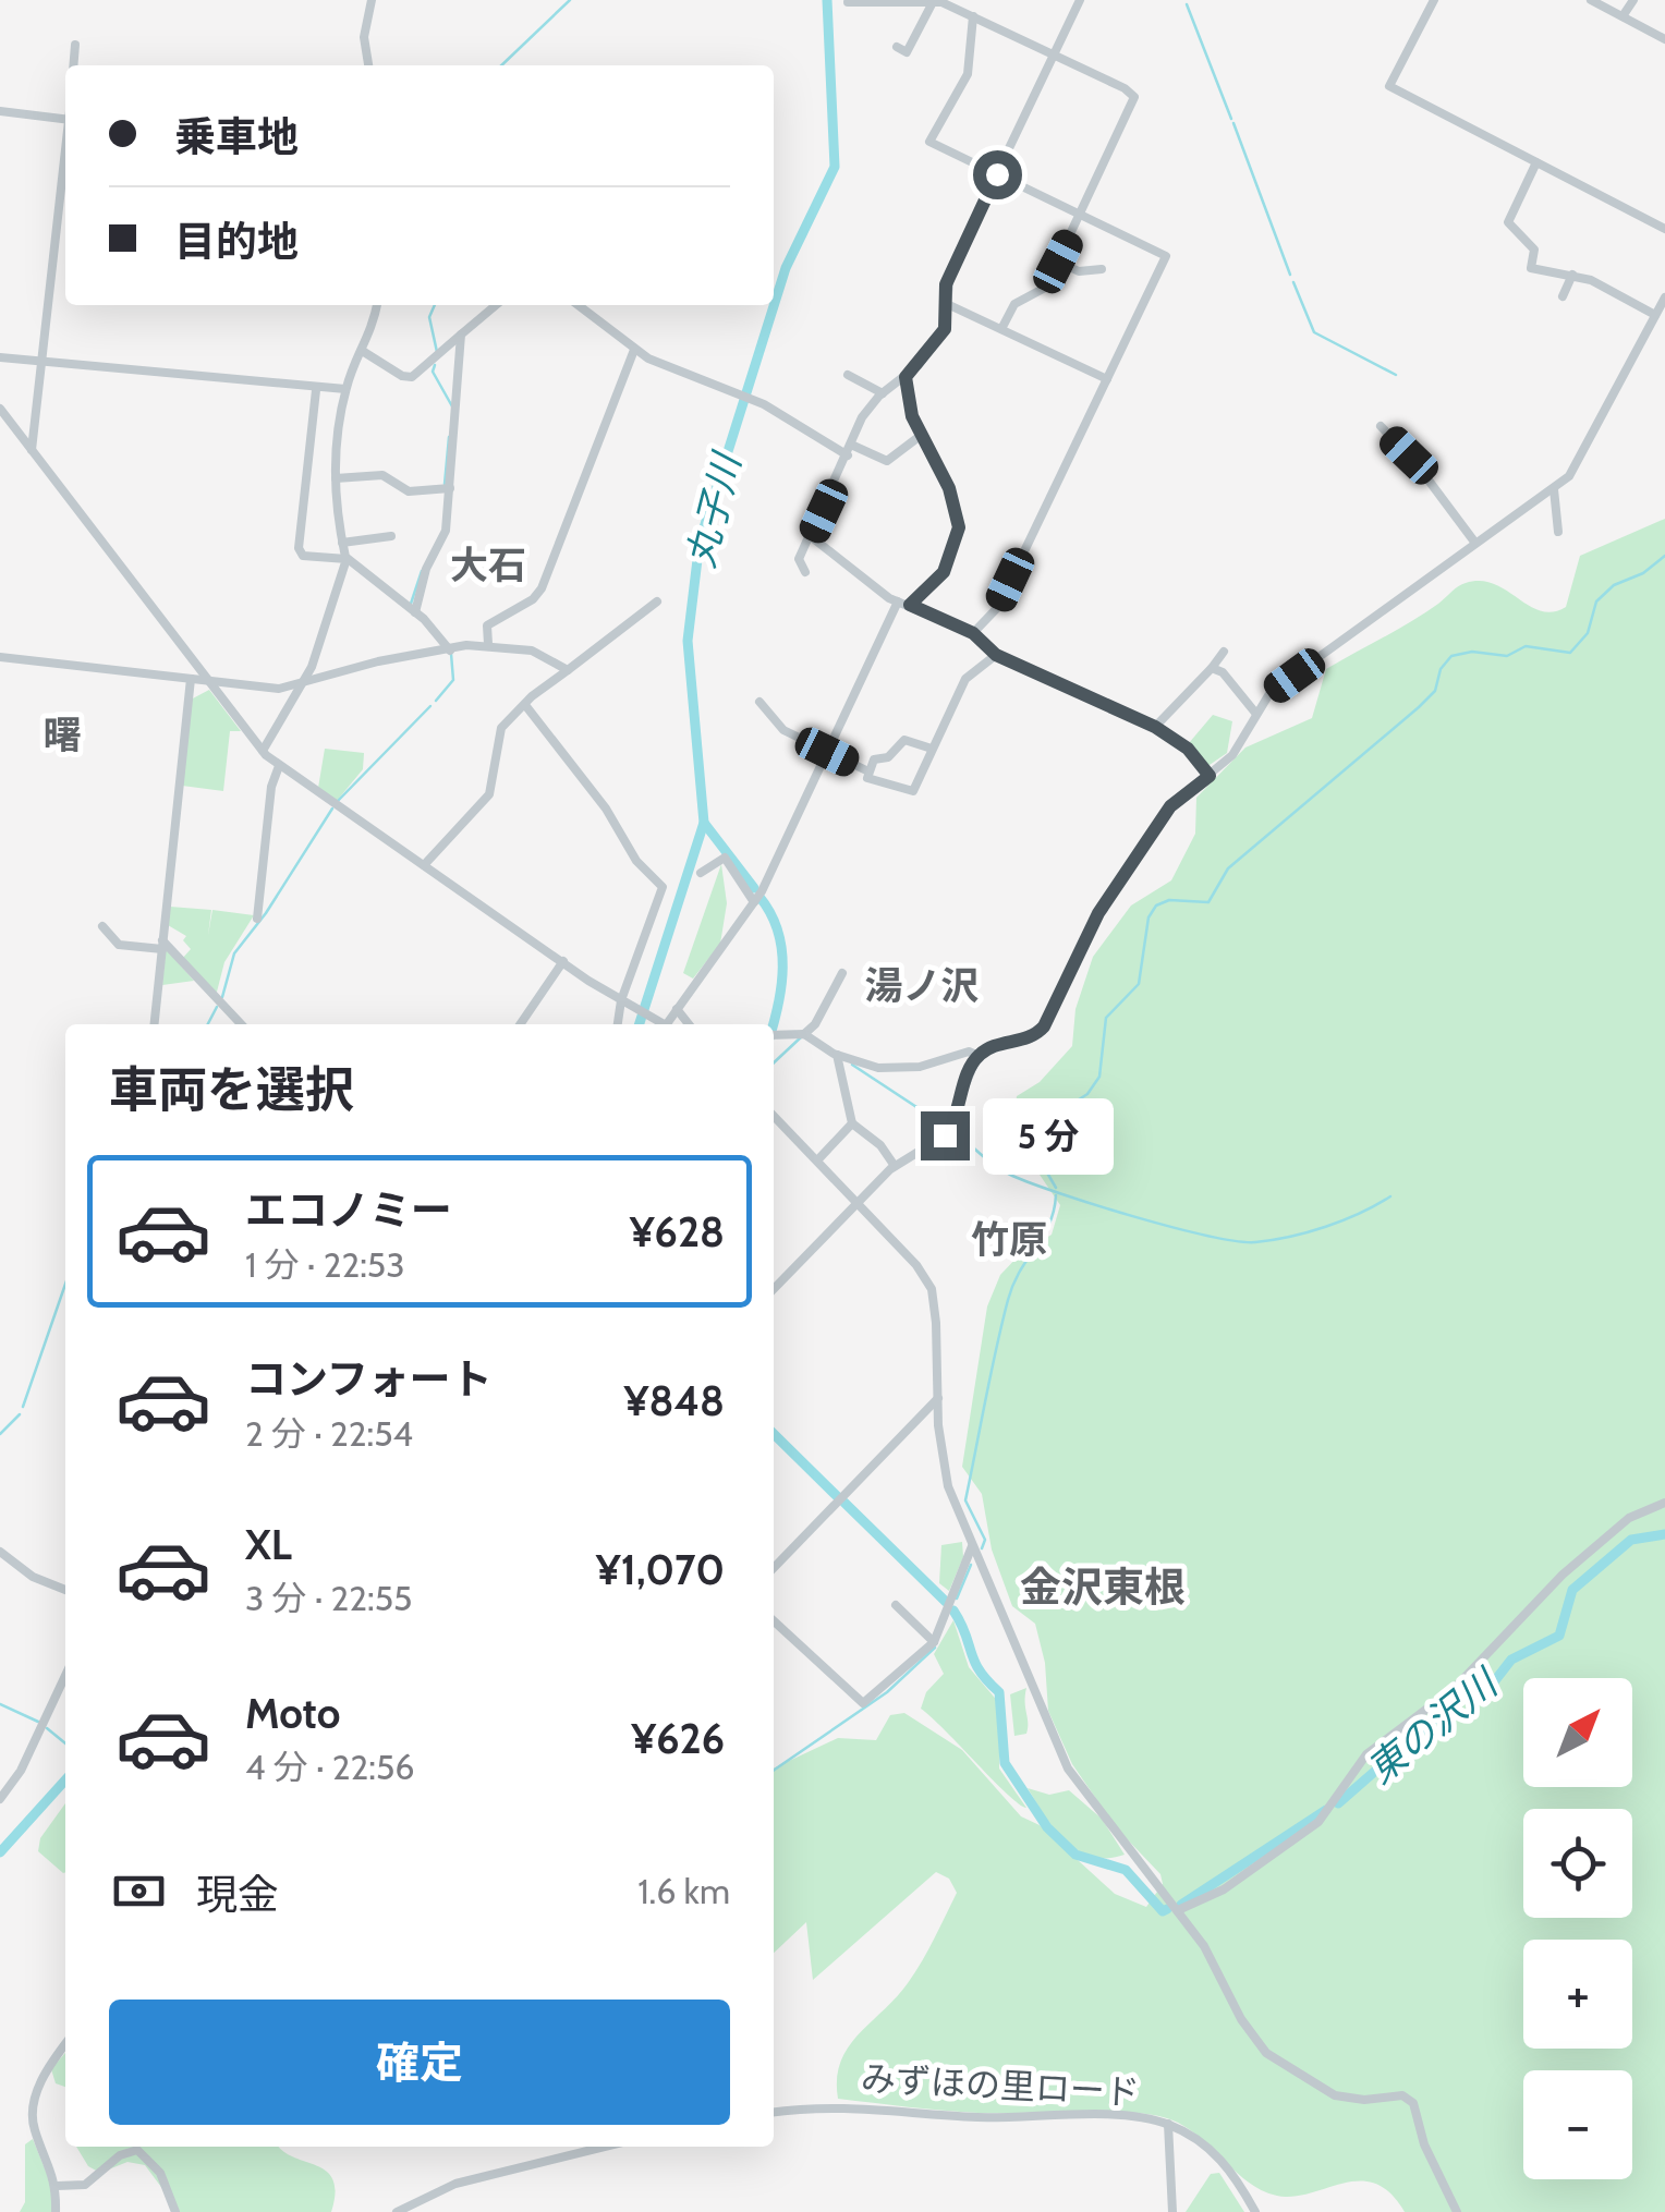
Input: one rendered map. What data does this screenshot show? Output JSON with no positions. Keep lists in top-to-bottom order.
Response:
{
  "streets": {
    "street": ["みずほの里ロード"]
  },
  "districts": [
    "大石",
    "曙",
    "湯ノ沢",
    "竹原",
    "金沢東根"
  ],
  "water": ["丸子川", "東の沢川"],
  "north": "top right",
  "page": {
    "banner": ["乗車地", "目的地"],
    "heading": "車両を選択",
    "bubble": "5 分",
    "list": [
      {
        "name": "エコノミー",
        "note": "1 分 · 22:53",
        "value": "¥628"
      },
      {
        "name": "コンフォート",
        "note": "2 分 · 22:54",
        "value": "¥848"
      },
      {
        "name": "XL",
        "note": "3 分 · 22:55",
        "value": "¥1,070"
      },
      {
        "name": "Moto",
        "note": "4 分 · 22:56",
        "value": "¥626"
      }
    ],
    "map_buttons": ["+", "−"],
    "pay": ["現金", "1.6 km"],
    "buttons": "確定"
  }
}
